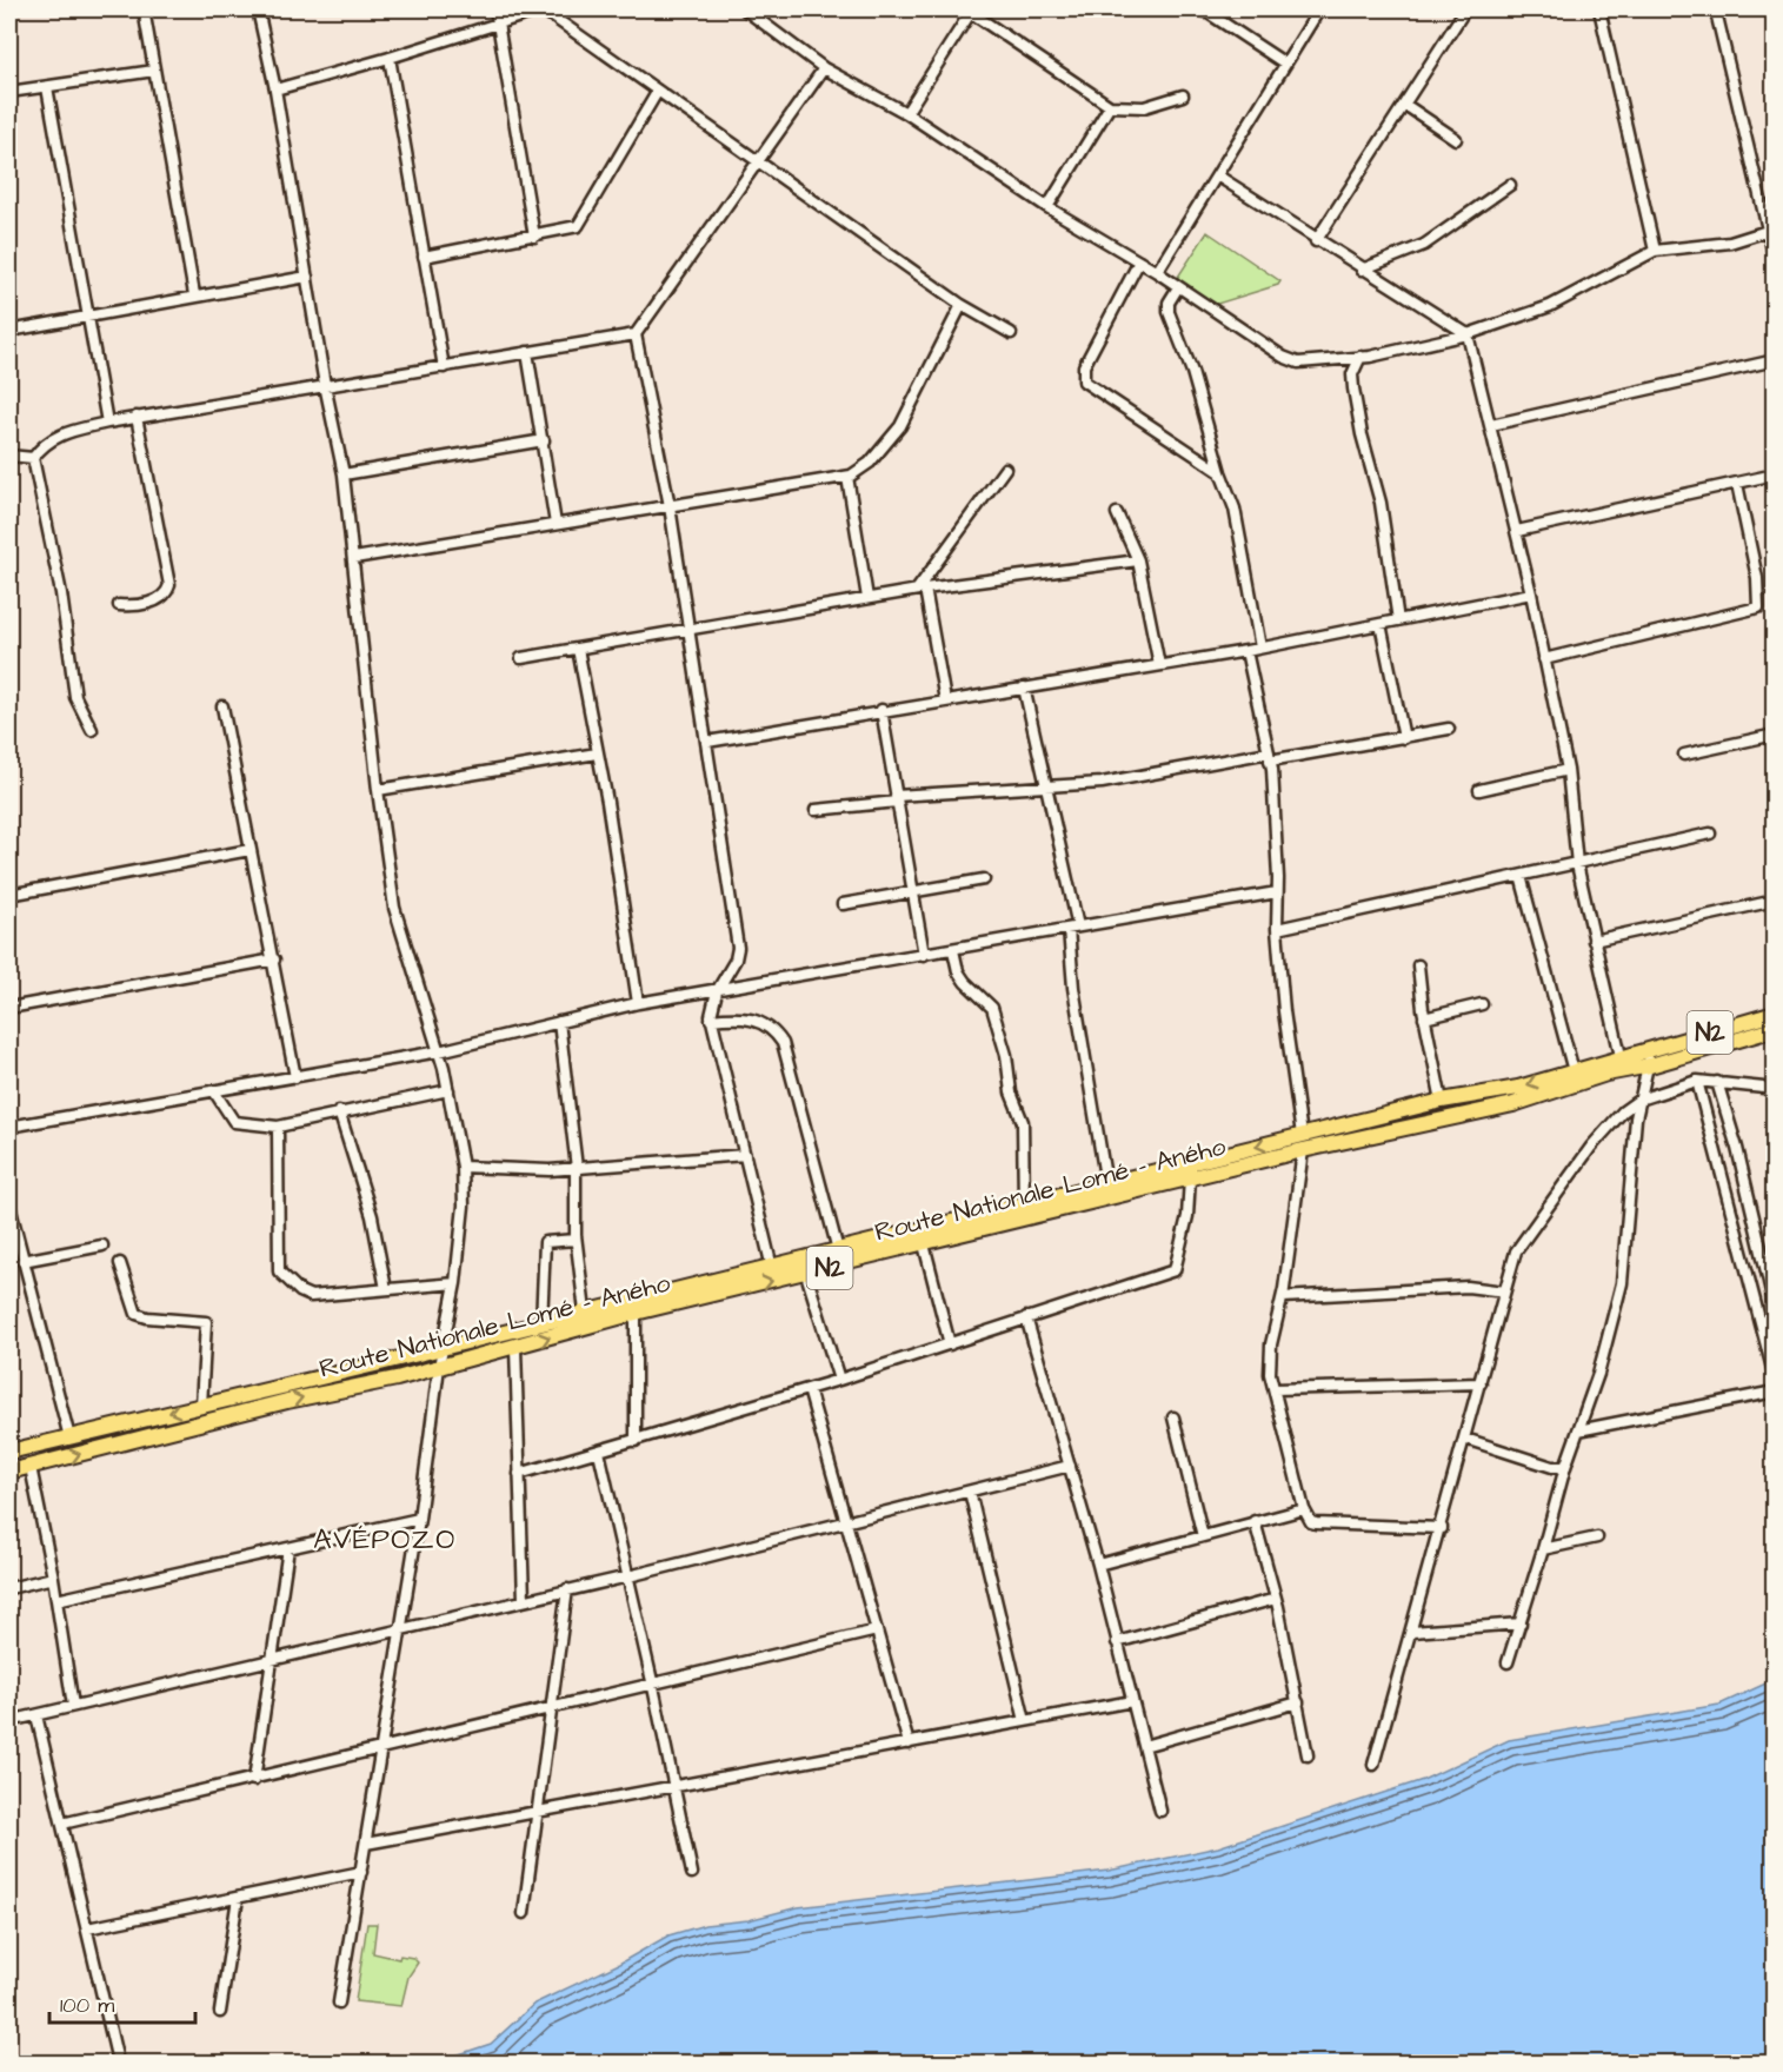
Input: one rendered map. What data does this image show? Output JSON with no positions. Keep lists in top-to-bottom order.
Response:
{
  "streets": {
    "highway": ["N2", "Route Nationale Lomé - Aného"]
  },
  "crossings": [
    ["N2", "Route Nationale Lomé - Aného"]
  ],
  "districts": ["AVÉPOZO"],
  "scale_bar": "100 m"
}
